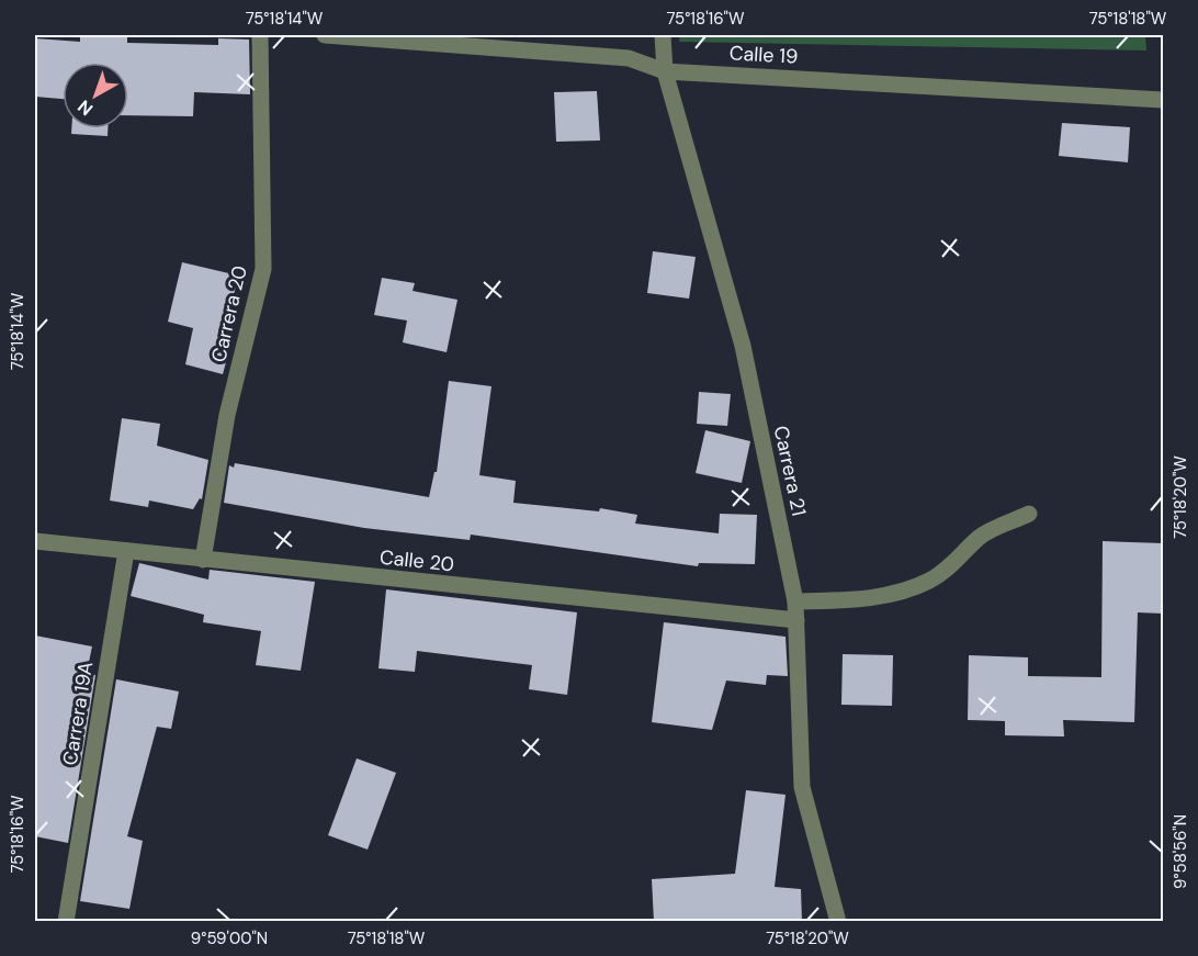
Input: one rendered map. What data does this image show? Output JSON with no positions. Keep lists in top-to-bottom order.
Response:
{
  "streets": {
    "street": [
      "Calle 19",
      "Carrera 20",
      "Carrera 21",
      "Calle 20",
      "Carrera 19A"
    ]
  },
  "crossings": [
    ["Calle 19", "Carrera 21"],
    ["Carrera 20", "Calle 20"],
    ["Carrera 21", "Calle 20"],
    ["Calle 20", "Carrera 19A"]
  ],
  "north": "bottom left",
  "coordinates": [
    "75°18'14\"W",
    "75°18'16\"W",
    "75°18'18\"W",
    "75°18'20\"W",
    "9°58'56\"N",
    "9°59'00\"N"
  ]
}
